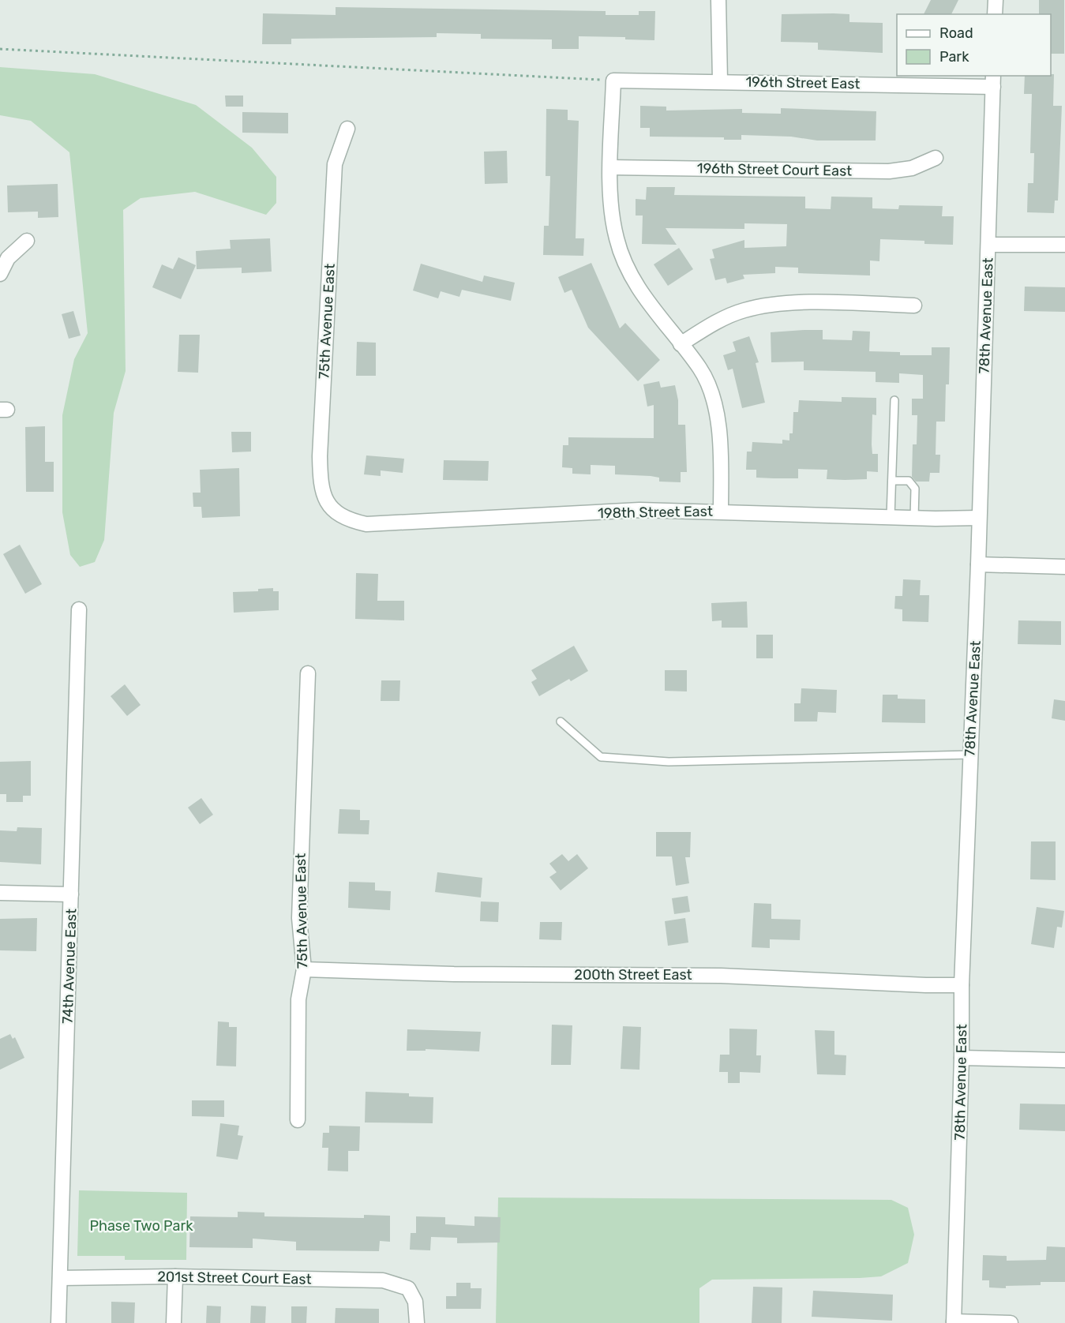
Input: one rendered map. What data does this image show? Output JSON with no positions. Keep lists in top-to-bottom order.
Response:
{
  "streets": {
    "street": [
      "196th Street East",
      "196th Street Court East",
      "78th Avenue East",
      "75th Avenue East",
      "198th Street East",
      "74th Avenue East",
      "200th Street East",
      "201st Street Court East"
    ]
  },
  "crossings": [
    ["196th Street East", "78th Avenue East"],
    ["78th Avenue East", "198th Street East"],
    ["78th Avenue East", "200th Street East"],
    ["75th Avenue East", "198th Street East"],
    ["75th Avenue East", "200th Street East"],
    ["74th Avenue East", "201st Street Court East"]
  ],
  "parks": ["Phase Two Park"],
  "legend": ["Road", "Park"]
}
